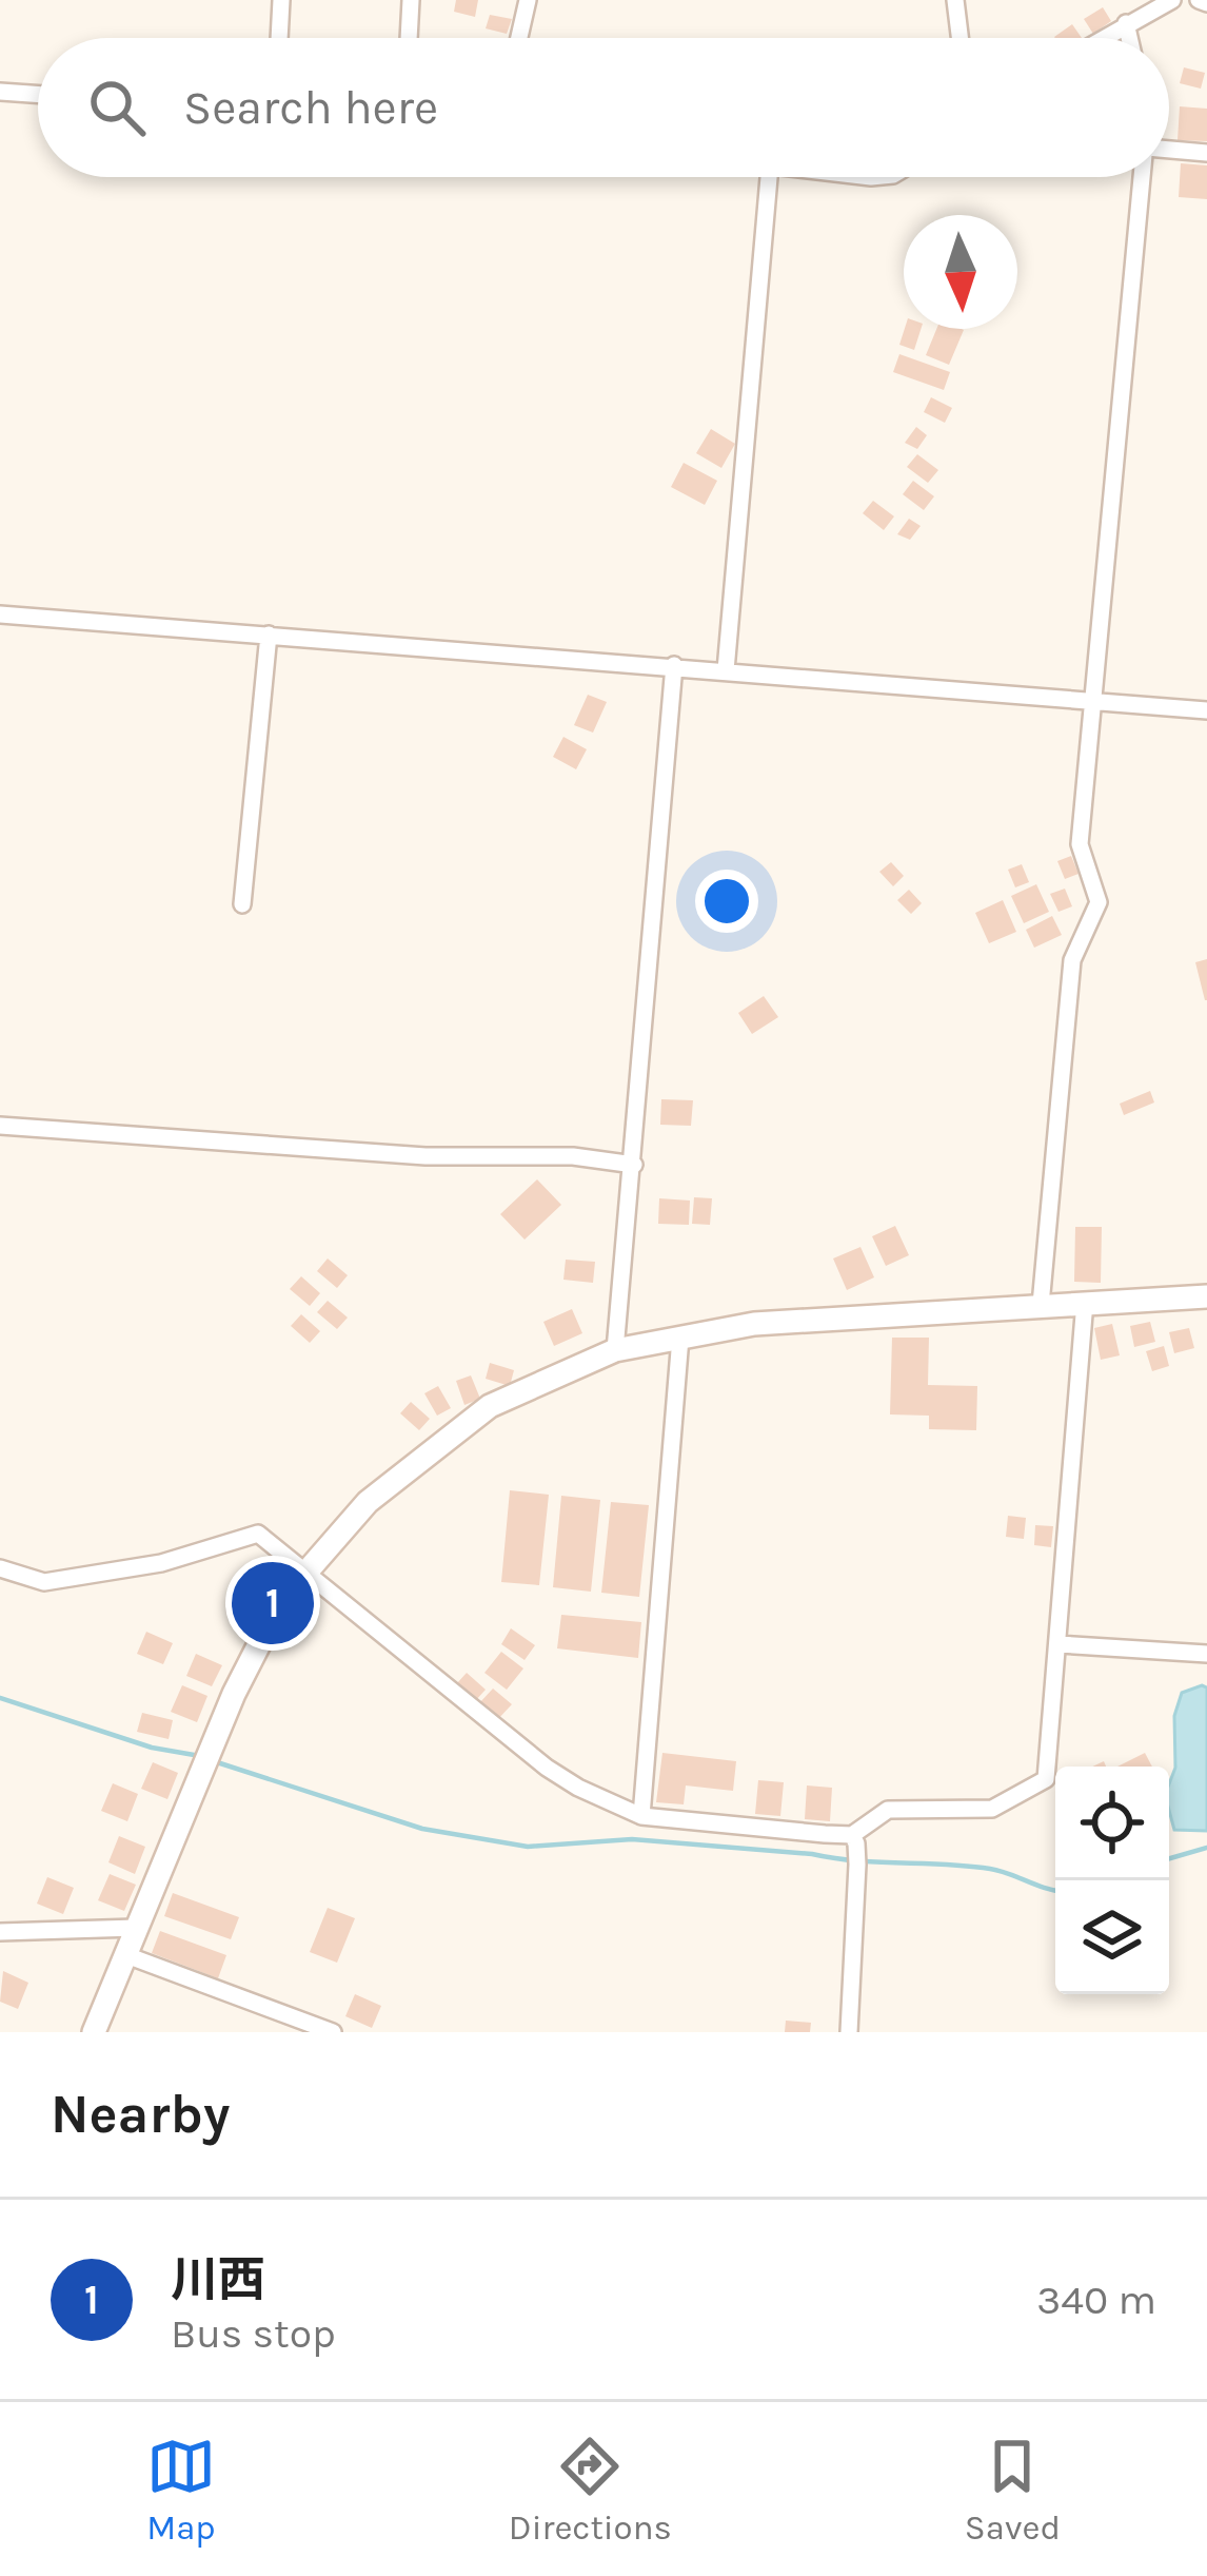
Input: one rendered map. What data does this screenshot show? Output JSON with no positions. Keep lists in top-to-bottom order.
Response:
{
  "north": "bottom",
  "page": {
    "search": "Search here",
    "pins": "1",
    "heading": "Nearby",
    "list": [
      {
        "mark": "1",
        "name": "川西",
        "note": "Bus stop",
        "value": "340 m"
      }
    ],
    "nav": ["Map", "Directions", "Saved"]
  }
}
